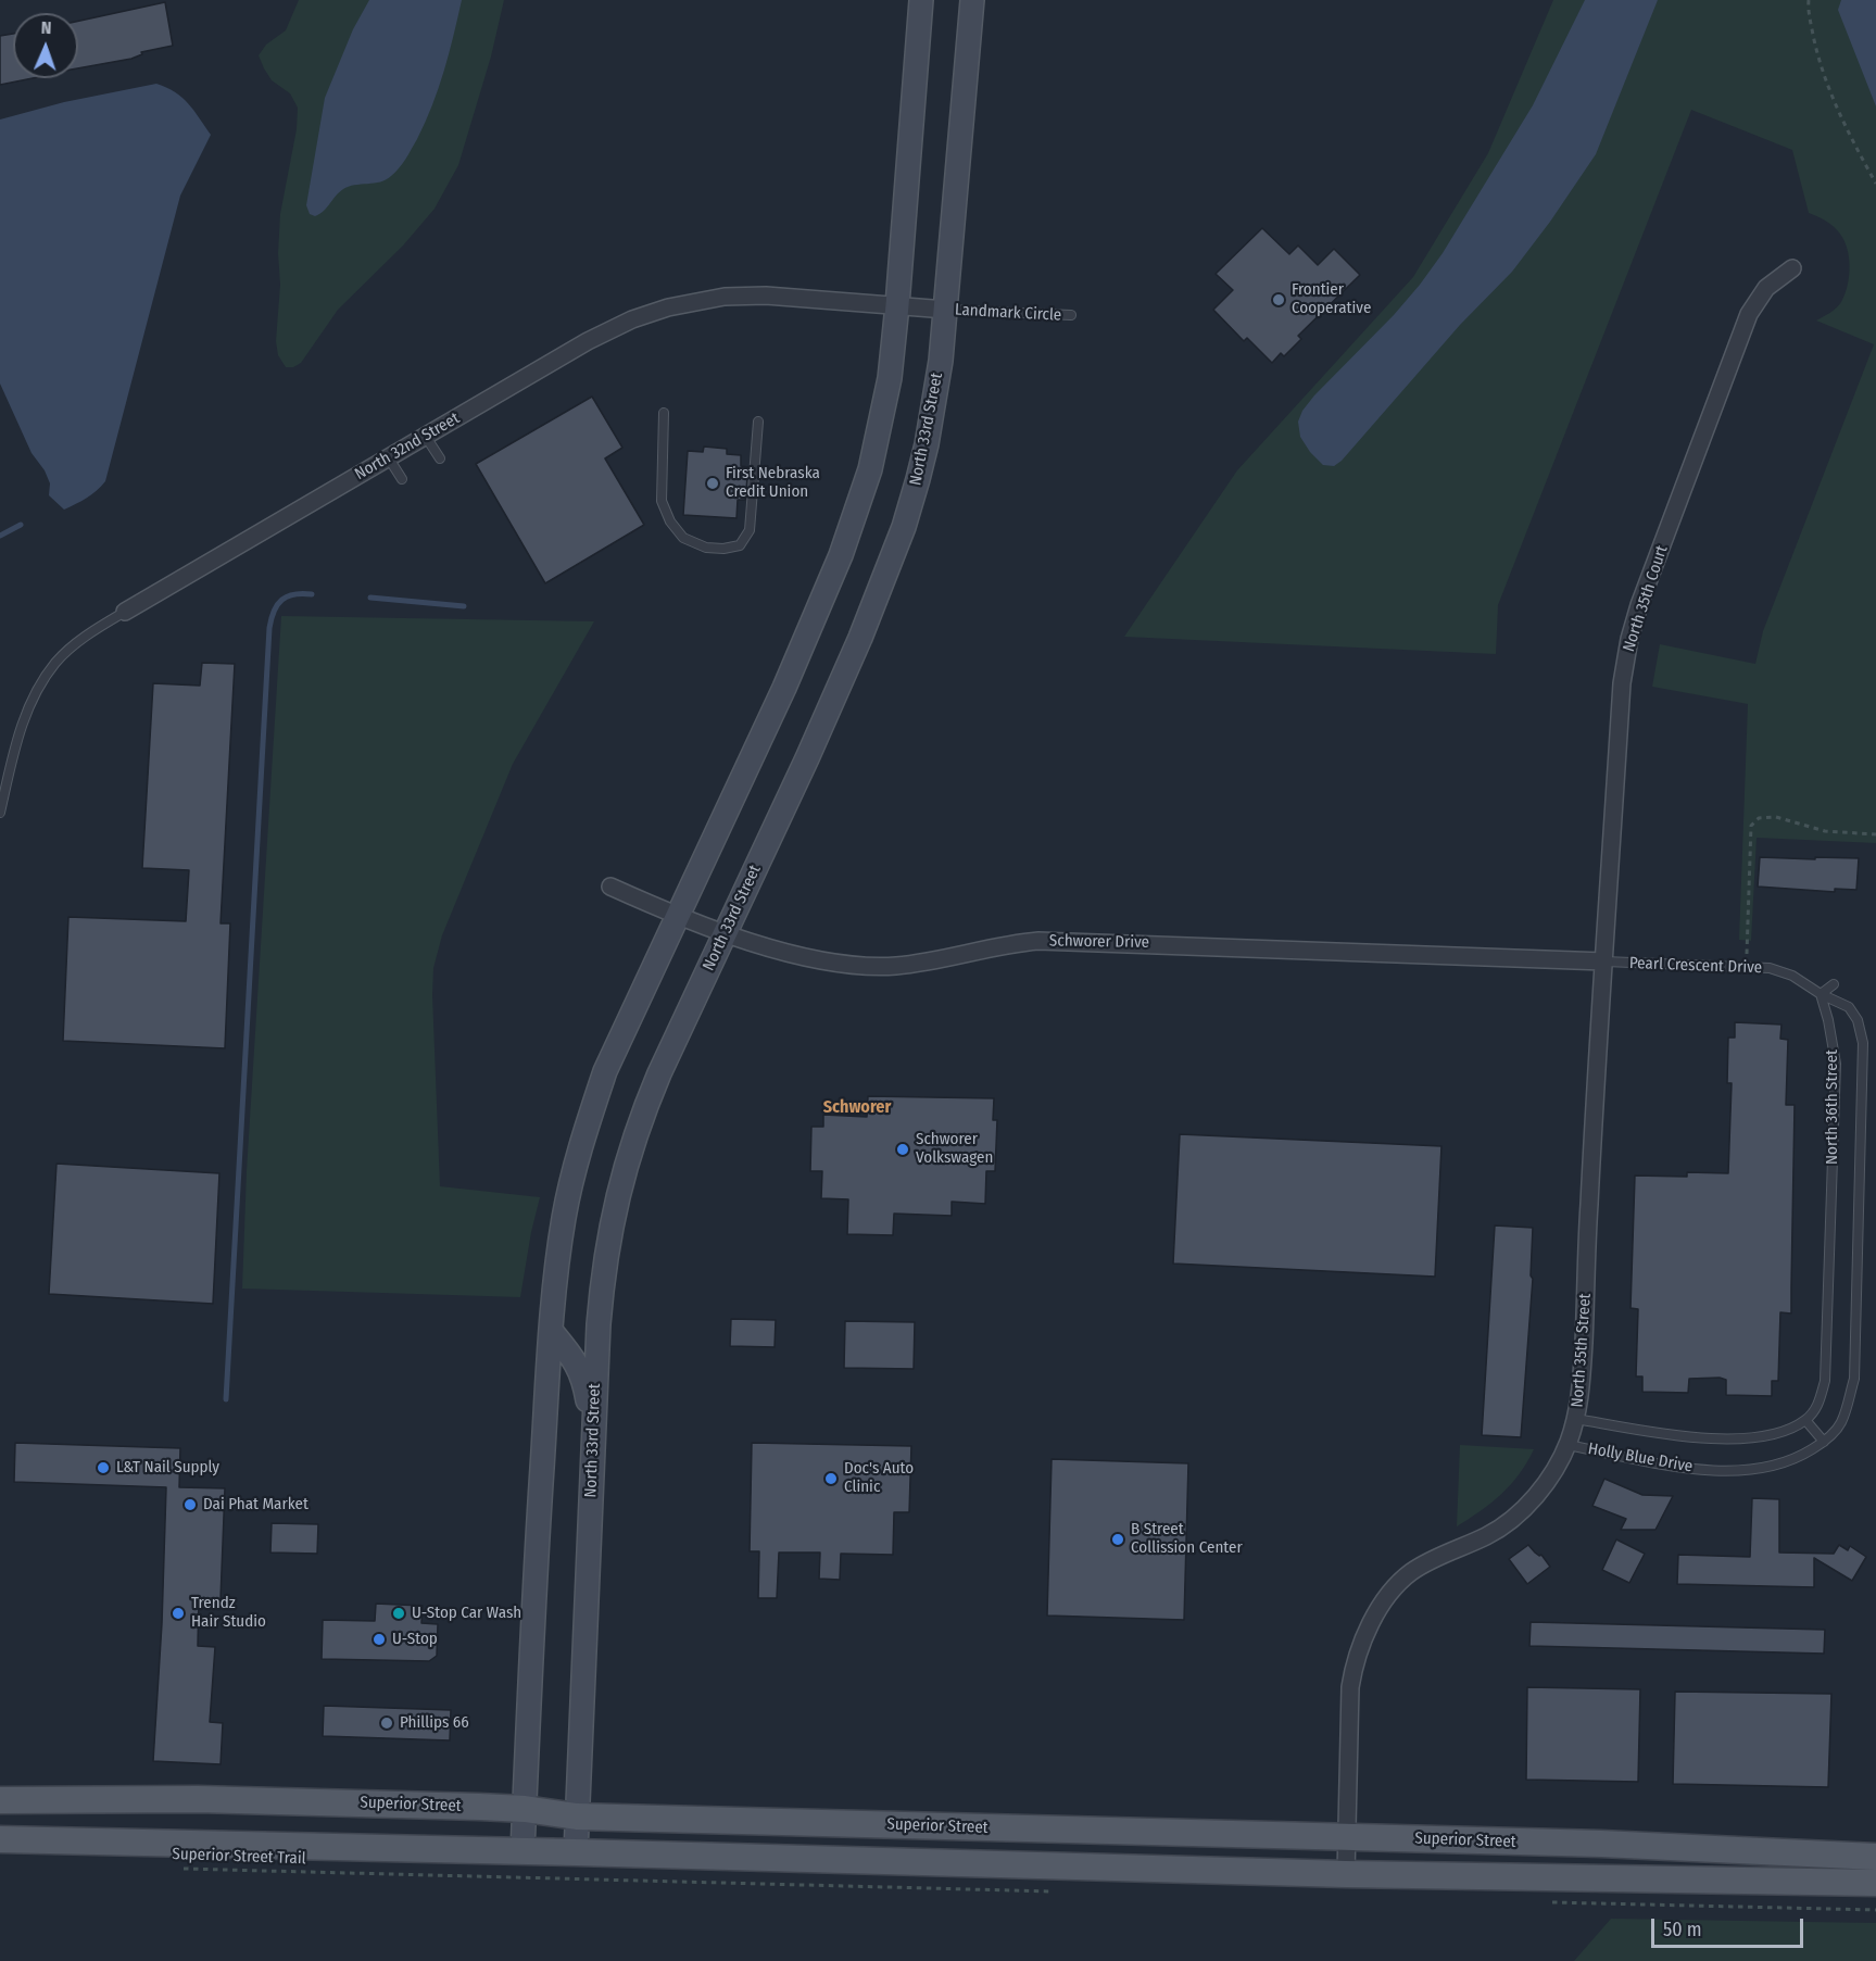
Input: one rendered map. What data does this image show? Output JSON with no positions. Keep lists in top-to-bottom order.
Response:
{
  "streets": {
    "main road": ["North 33rd Street", "Superior Street"],
    "street": [
      "North 32nd Street",
      "North 35th Court",
      "Schworer Drive",
      "North 35th Street"
    ],
    "lane": [
      "Landmark Circle",
      "Pearl Crescent Drive",
      "North 36th Street",
      "Holly Blue Drive"
    ],
    "path": ["Superior Street Trail"]
  },
  "crossings": [
    ["Landmark Circle", "North 33rd Street"],
    ["Landmark Circle", "North 32nd Street"],
    ["North 33rd Street", "North 32nd Street"],
    ["North 33rd Street", "Schworer Drive"],
    ["North 33rd Street", "Superior Street"],
    ["North 35th Court", "Schworer Drive"],
    ["North 35th Court", "Pearl Crescent Drive"],
    ["North 35th Court", "North 35th Street"],
    ["Schworer Drive", "Pearl Crescent Drive"],
    ["Schworer Drive", "North 35th Street"],
    ["Pearl Crescent Drive", "North 36th Street"],
    ["Pearl Crescent Drive", "North 35th Street"],
    ["North 36th Street", "Holly Blue Drive"],
    ["North 35th Street", "Holly Blue Drive"],
    ["North 35th Street", "Superior Street"]
  ],
  "districts": ["Schworer"],
  "places": [
    "Frontier Cooperative",
    "First Nebraska Credit Union",
    "Schworer Volkswagen",
    "L&T Nail Supply",
    "Doc's Auto Clinic",
    "Dai Phat Market",
    "B Street Collission Center",
    "Trendz Hair Studio",
    "U-Stop Car Wash",
    "U-Stop",
    "Phillips 66"
  ],
  "scale_bar": "50 m",
  "north": "top"
}
